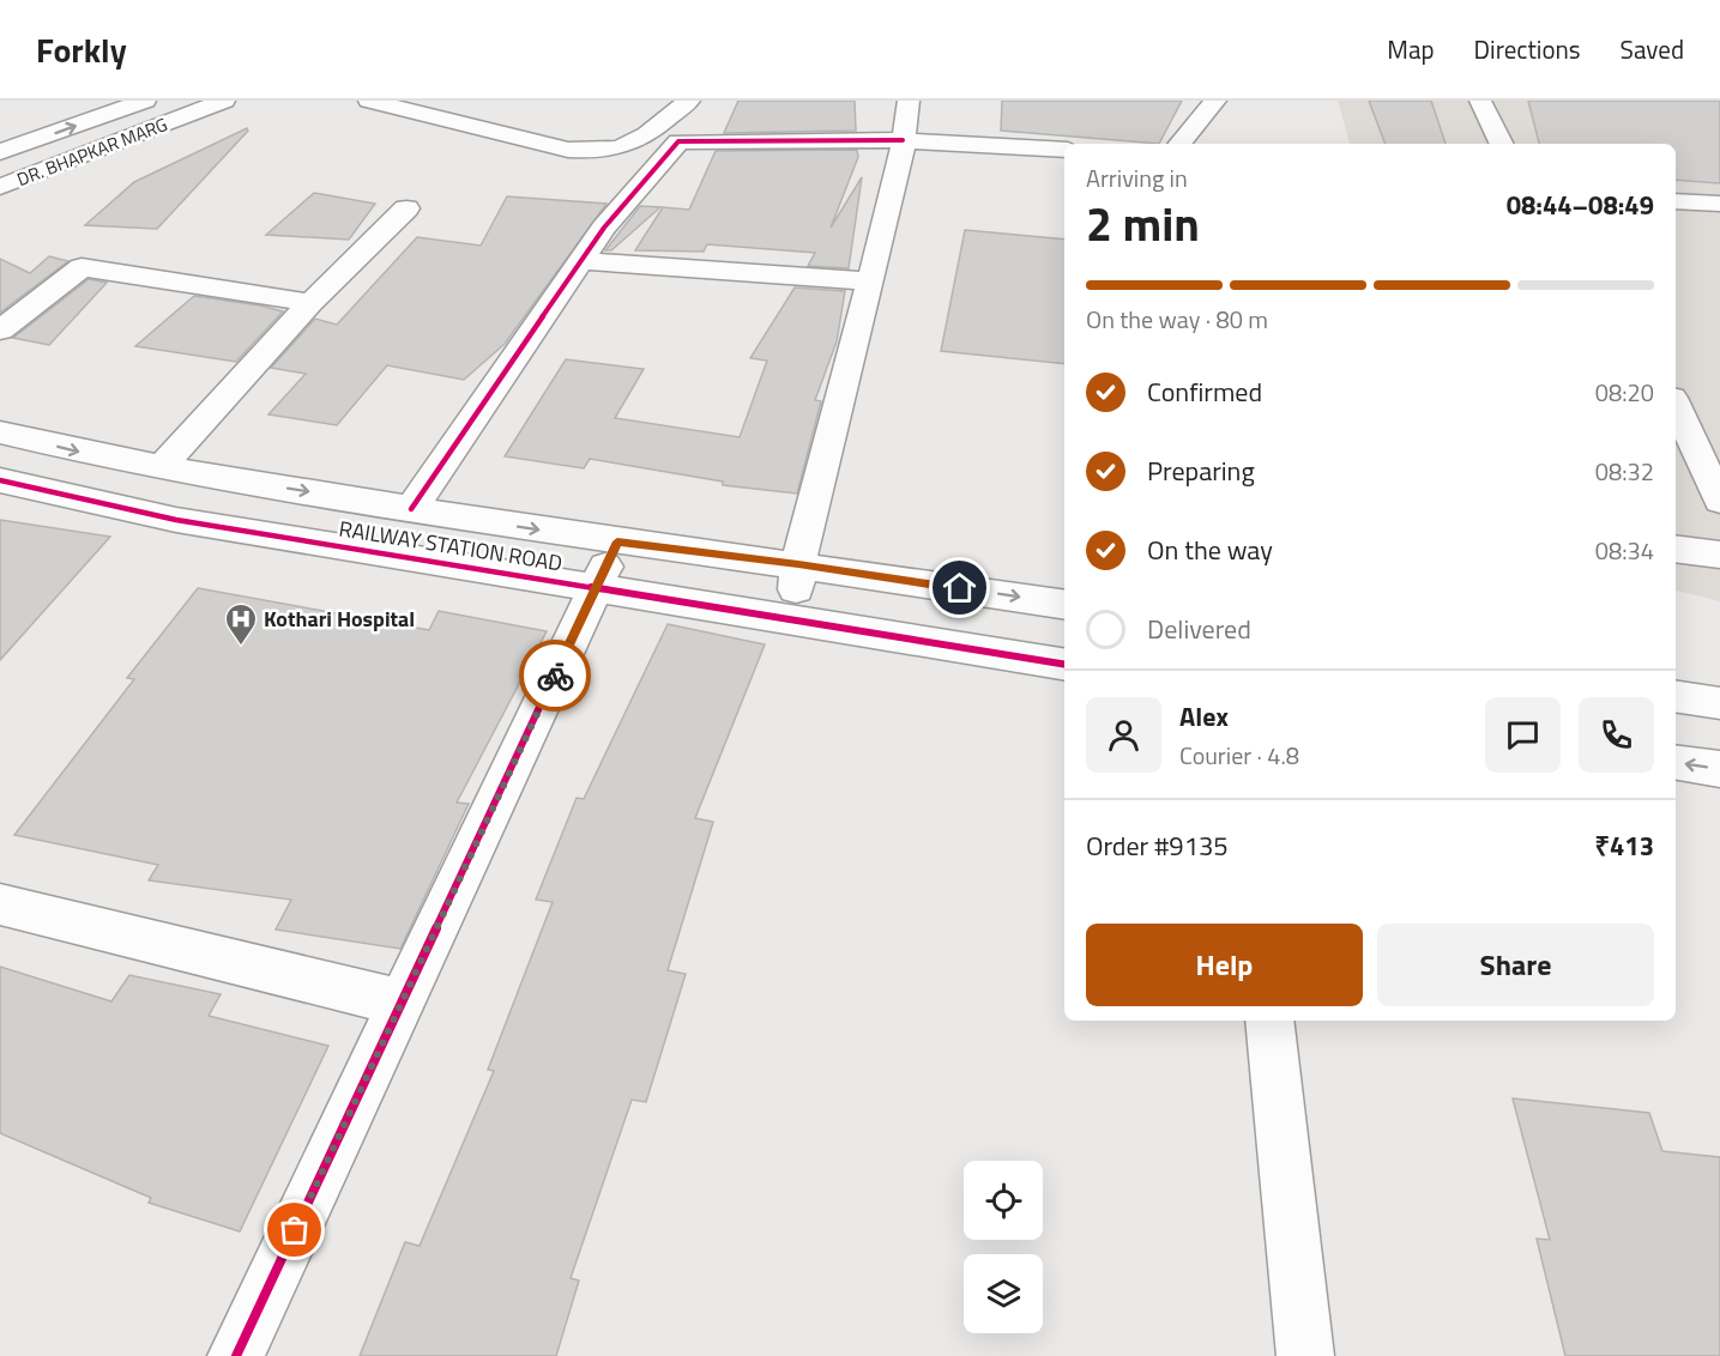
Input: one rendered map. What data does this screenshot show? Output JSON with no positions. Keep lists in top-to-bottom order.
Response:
{
  "streets": {
    "street": ["DR. BHAPKAR MARG", "RAILWAY STATION ROAD"]
  },
  "places": {
    "hospital": ["Kothari Hospital"]
  },
  "page": {
    "header": "Forkly",
    "nav": ["Map", "Directions", "Saved"],
    "heading": ["2 min", "Arriving in", "08:44–08:49"],
    "panel": [
      "Alex",
      "Courier · 4.8",
      "Order #9135",
      "₹413"
    ],
    "bar": "On the way · 80 m",
    "list": [
      ["Confirmed", "08:20"],
      ["Preparing", "08:32"],
      ["On the way", "08:34"],
      "Delivered"
    ],
    "buttons": ["Help", "Share"]
  }
}
